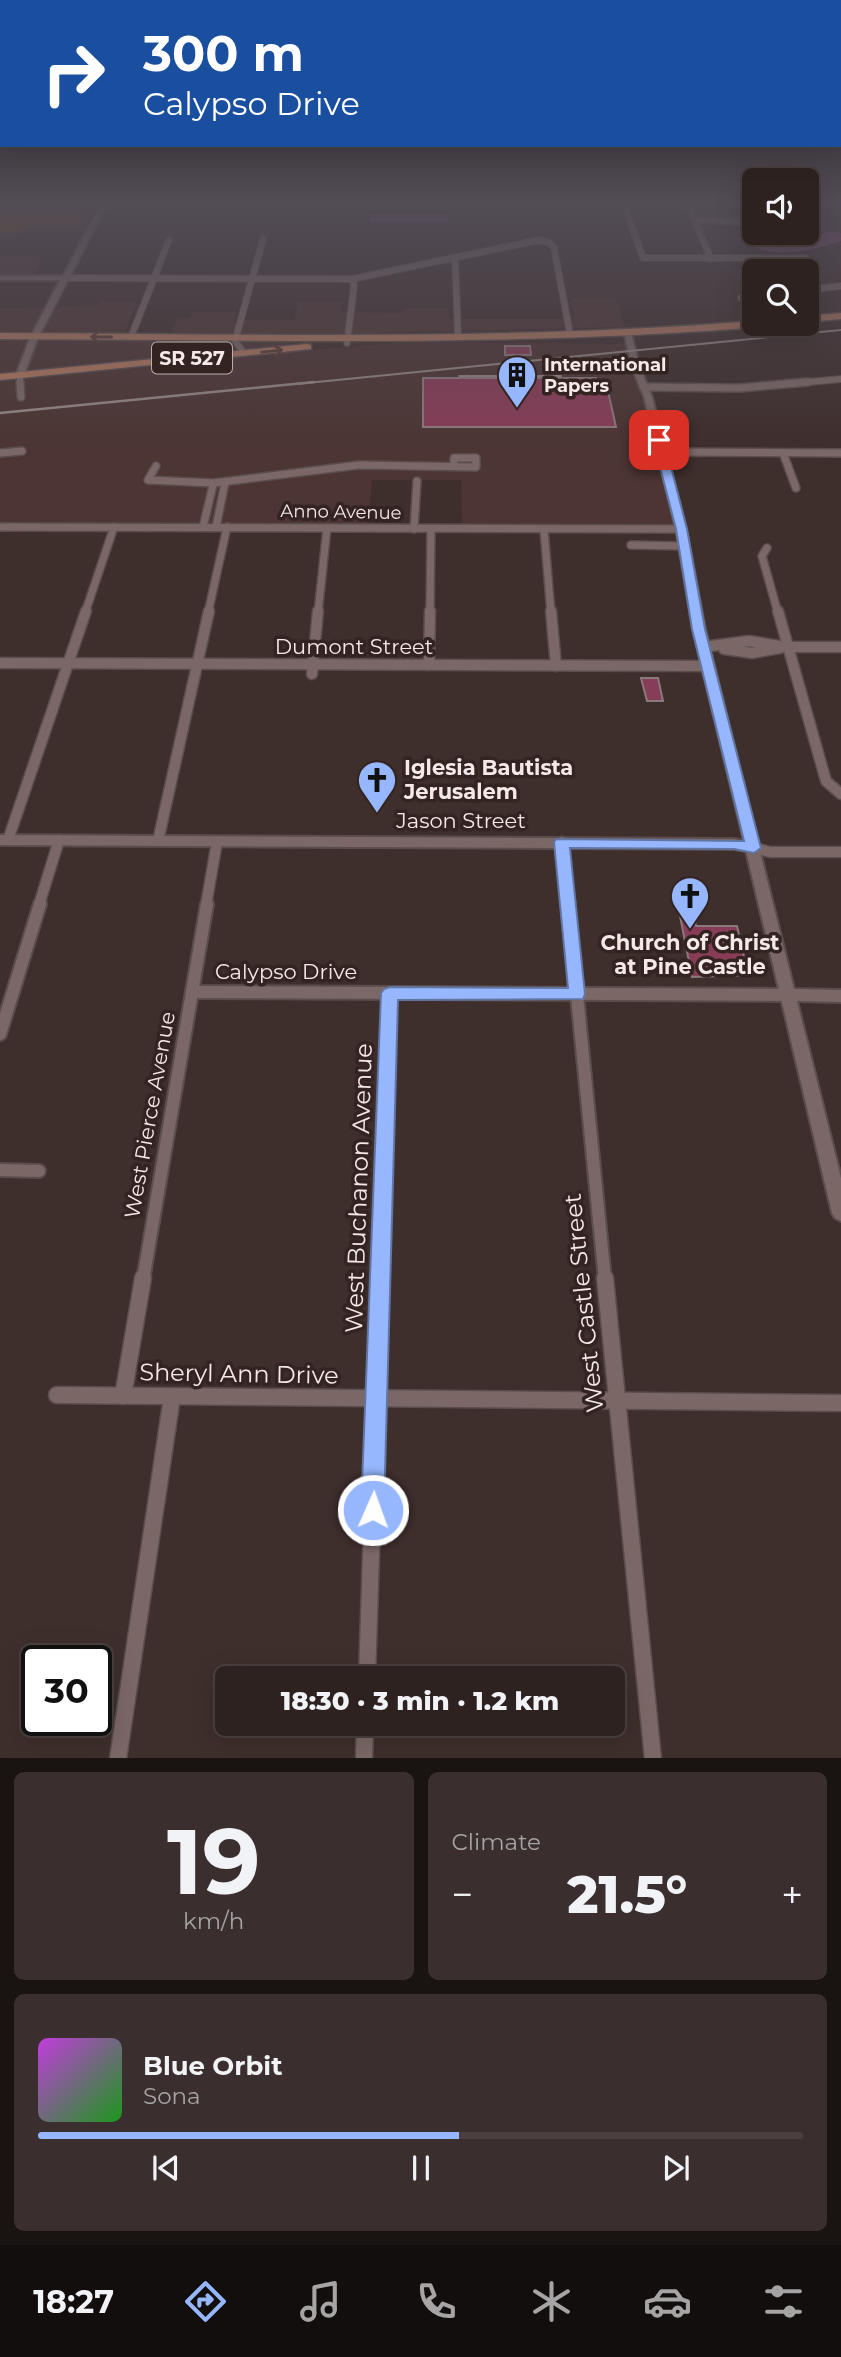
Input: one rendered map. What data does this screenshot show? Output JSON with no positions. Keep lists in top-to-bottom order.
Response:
{
  "streets": {
    "main road": ["SR 527"],
    "street": [
      "Anno Avenue",
      "Dumont Street",
      "Jason Street",
      "Calypso Drive",
      "West Pierce Avenue",
      "West Buchanon Avenue",
      "West Castle Street",
      "Sheryl Ann Drive"
    ]
  },
  "crossings": [
    ["Jason Street", "West Pierce Avenue"],
    ["Jason Street", "West Castle Street"],
    ["Calypso Drive", "West Pierce Avenue"],
    ["Calypso Drive", "West Buchanon Avenue"],
    ["Calypso Drive", "West Castle Street"],
    ["West Pierce Avenue", "Sheryl Ann Drive"],
    ["West Buchanon Avenue", "Sheryl Ann Drive"],
    ["West Castle Street", "Sheryl Ann Drive"]
  ],
  "places": {
    "building": ["International Papers"],
    "church": ["Iglesia Bautista Jerusalem", "Church of Christ at Pine Castle"]
  },
  "page": {
    "turn": ["300 m", "Calypso Drive"],
    "limit": "30",
    "trip": "18:30 · 3 min · 1.2 km",
    "tile": [
      ["19", "km/h"],
      "Climate"
    ],
    "heat": ["−", "21.5°", "+"],
    "song": ["Blue Orbit", "Sona"],
    "tabs": "18:27"
  }
}
